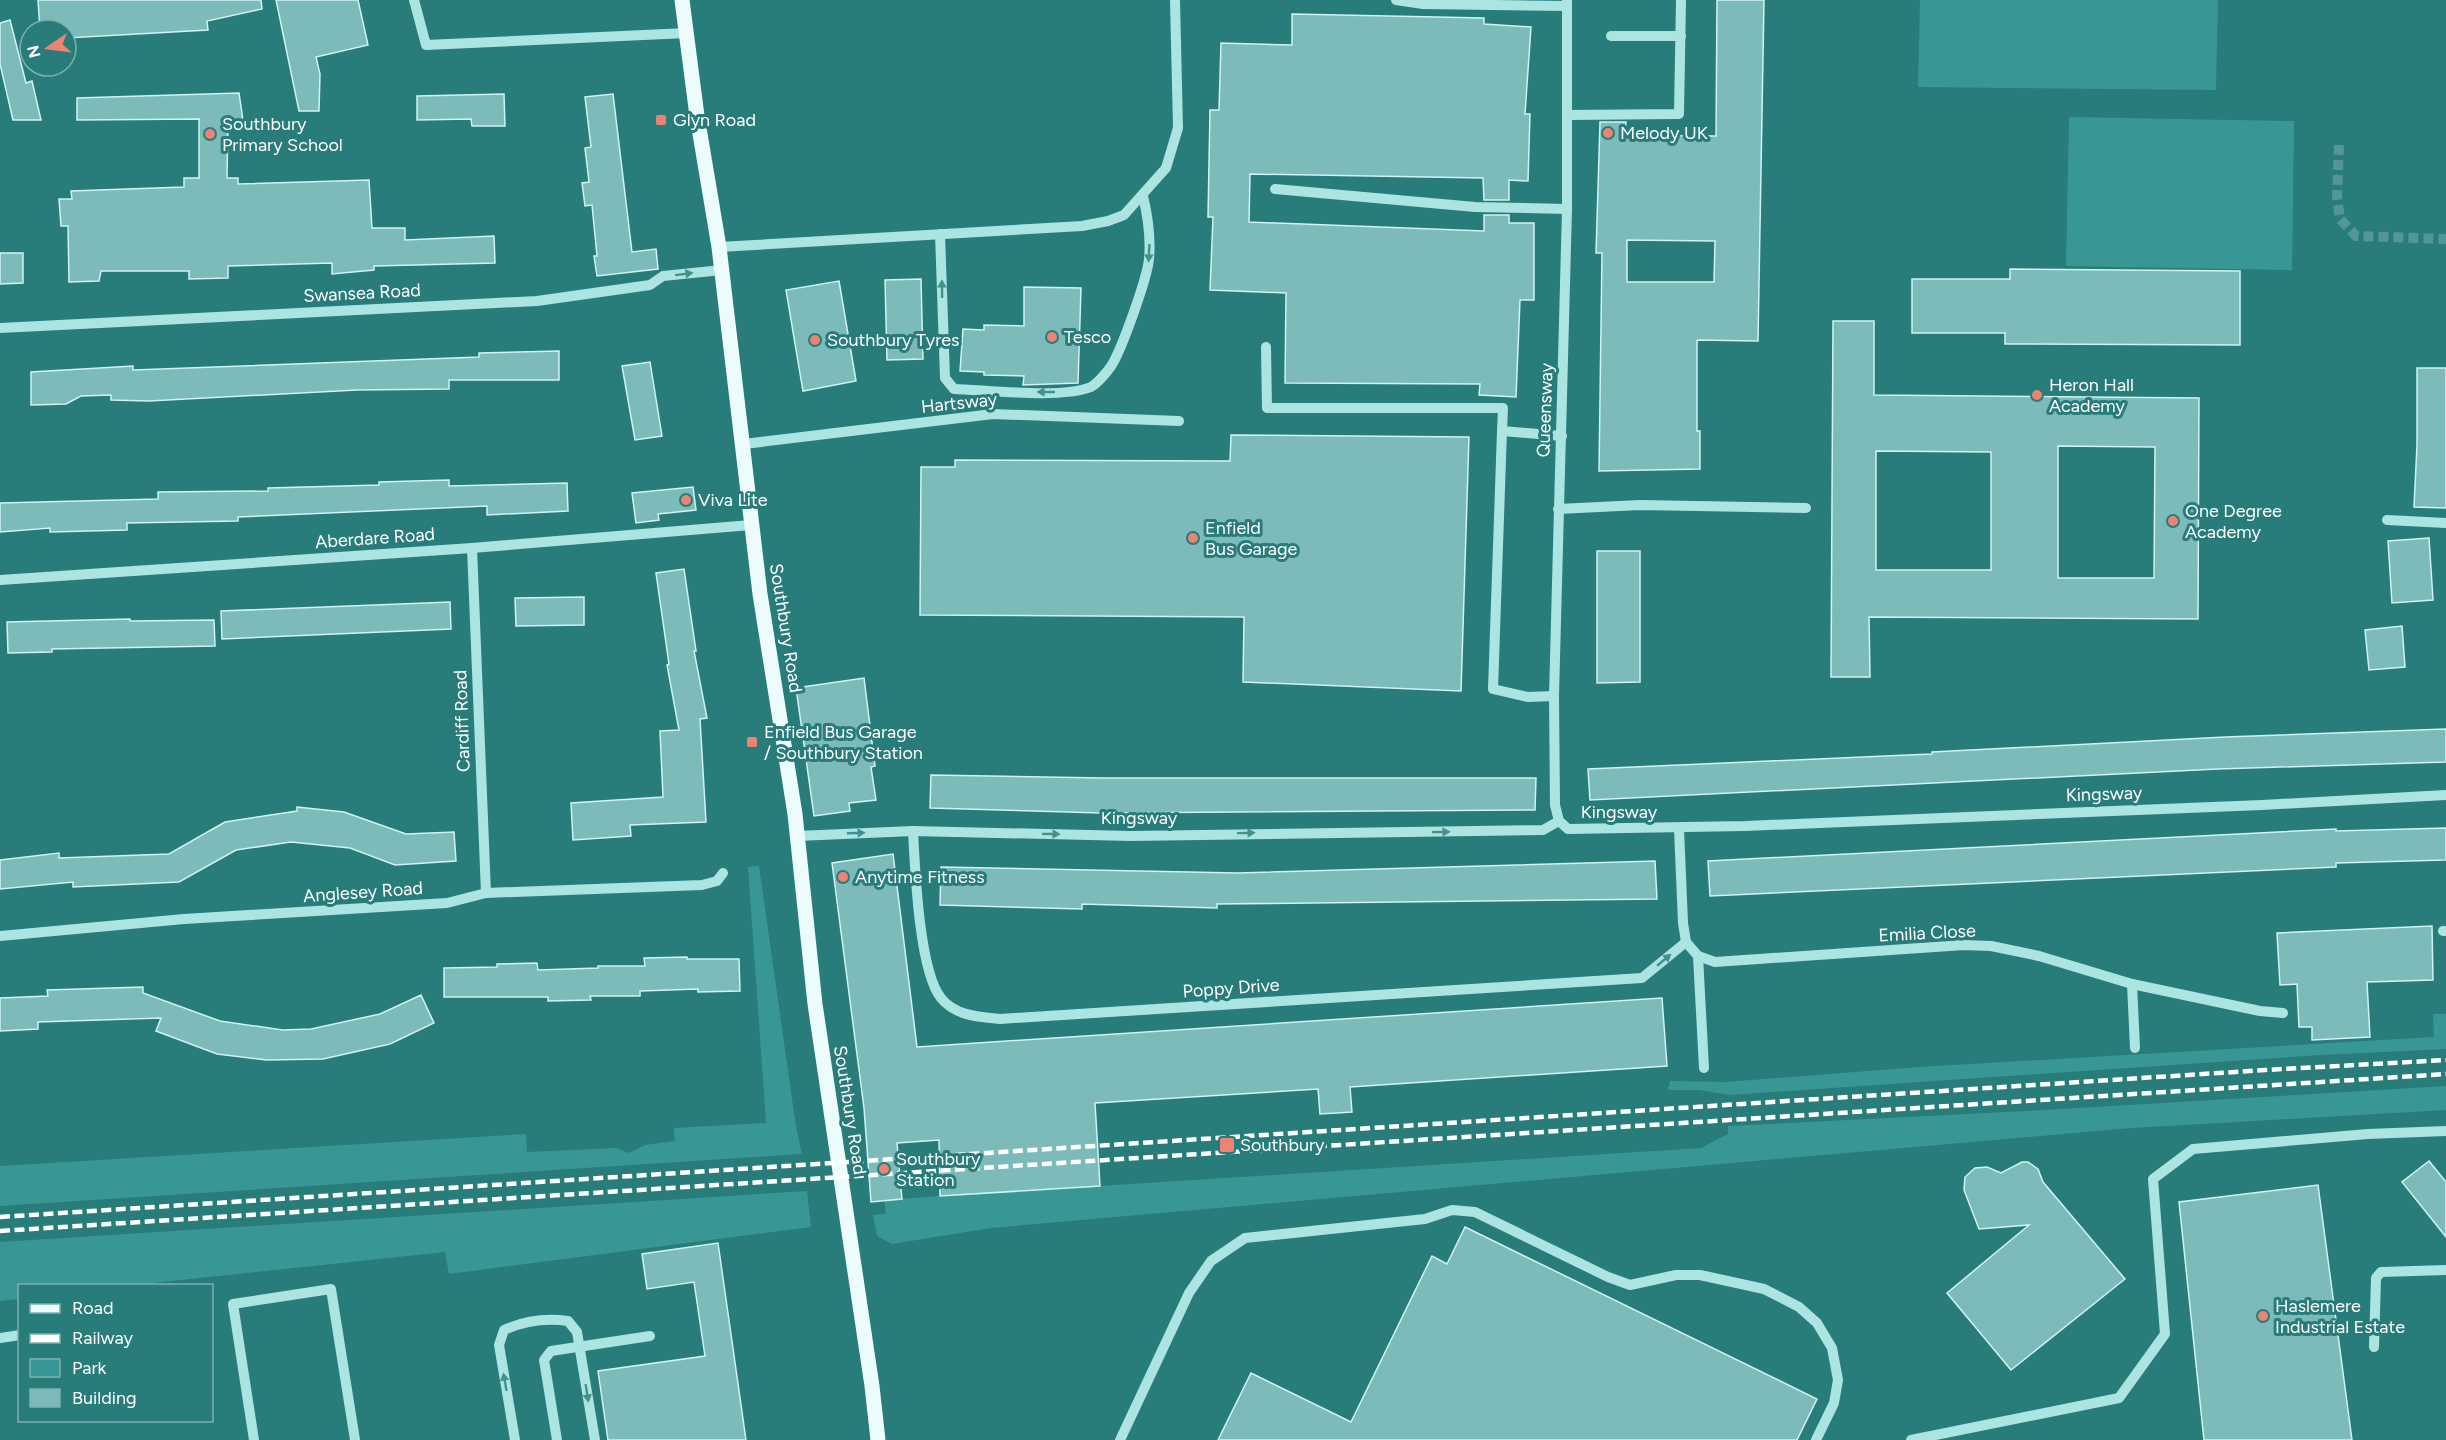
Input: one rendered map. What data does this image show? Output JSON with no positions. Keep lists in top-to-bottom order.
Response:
{
  "streets": {
    "main road": ["Southbury Road"],
    "street": [
      "Swansea Road",
      "Hartsway",
      "Queensway",
      "Aberdare Road",
      "Cardiff Road",
      "Kingsway",
      "Anglesey Road",
      "Emilia Close",
      "Poppy Drive"
    ]
  },
  "crossings": [
    ["Swansea Road", "Southbury Road"],
    ["Hartsway", "Southbury Road"],
    ["Queensway", "Kingsway"],
    ["Aberdare Road", "Southbury Road"],
    ["Aberdare Road", "Cardiff Road"],
    ["Southbury Road", "Kingsway"],
    ["Cardiff Road", "Anglesey Road"],
    ["Kingsway", "Poppy Drive"]
  ],
  "one_way": ["Swansea Road", "Kingsway", "Poppy Drive"],
  "places": {
    "transit": ["Glyn Road", "Enfield Bus Garage / Southbury Station", "Southbury"],
    "other": [
      "Melody UK",
      "Southbury Primary School",
      "Tesco",
      "Southbury Tyres",
      "Heron Hall Academy",
      "Viva Lite",
      "One Degree Academy",
      "Enfield Bus Garage",
      "Anytime Fitness",
      "Southbury Station",
      "Haslemere Industrial Estate"
    ]
  },
  "legend": [
    "Road",
    "Railway",
    "Park",
    "Building"
  ],
  "north": "left"
}
